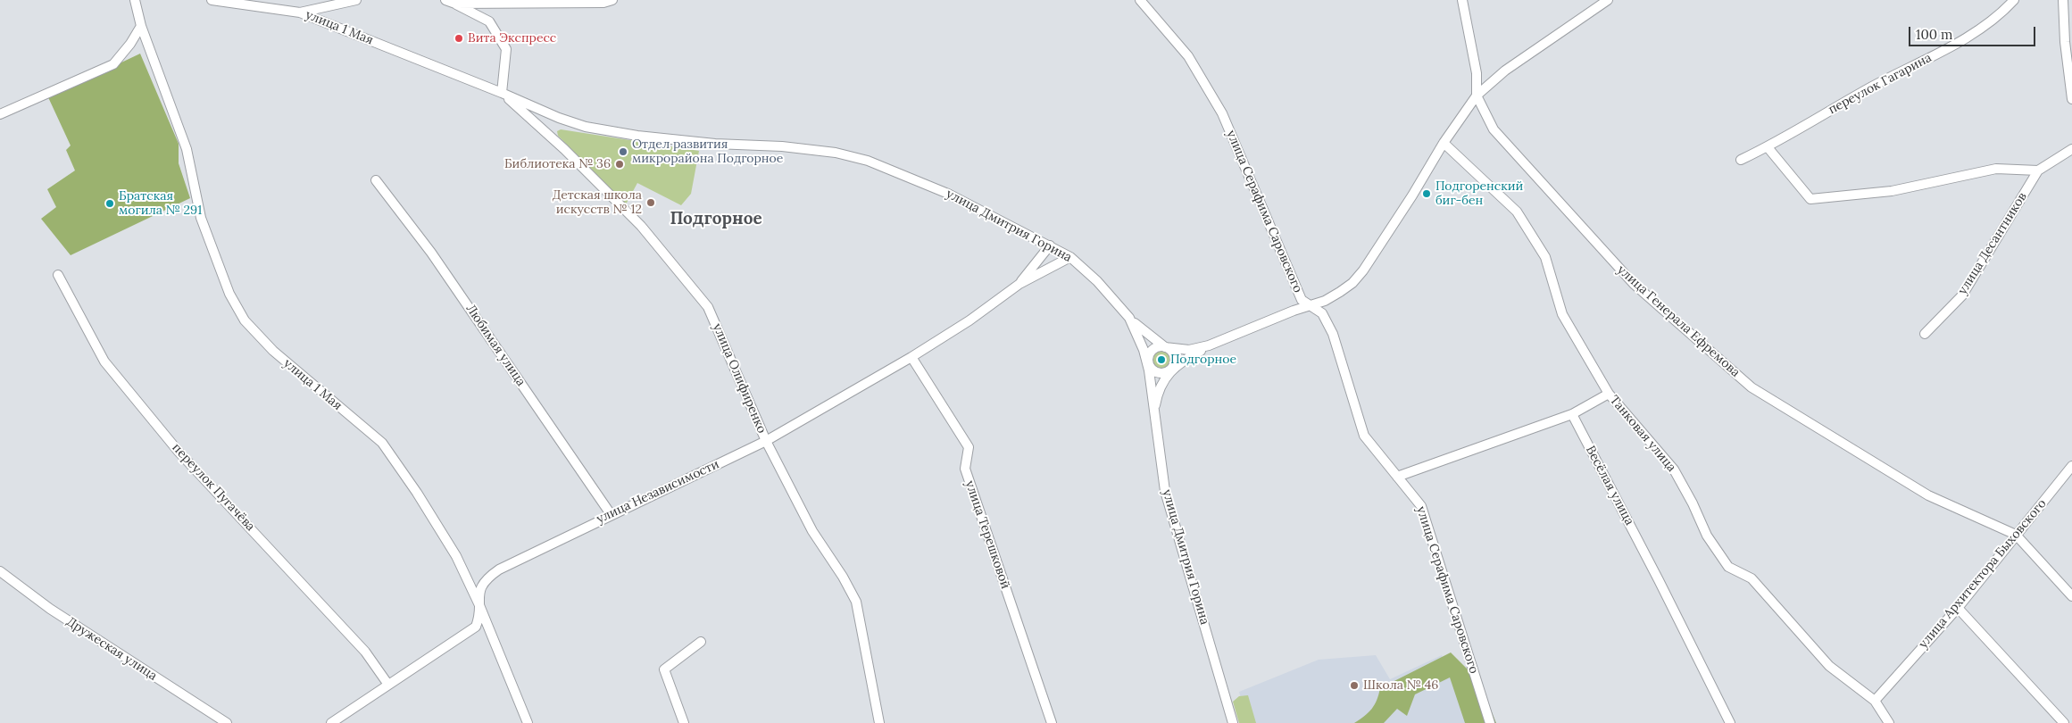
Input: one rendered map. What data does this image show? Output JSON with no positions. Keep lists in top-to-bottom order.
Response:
{
  "streets": {
    "street": [
      "улица 1 Мая",
      "переулок Гагарина",
      "улица Серафима Саровского",
      "улица Дмитрия Горина",
      "улица Десантников",
      "улица Генерала Ефремова",
      "Любимая улица",
      "улица Олифиренко",
      "Танковая улица",
      "Весёлая улица",
      "переулок Пугачёва",
      "улица Независимости",
      "улица Терешковой",
      "улица Архитектора Быховского",
      "Дружеская улица"
    ]
  },
  "crossings": [
    ["улица 1 Мая", "улица Дмитрия Горина"],
    ["улица 1 Мая", "улица Олифиренко"],
    ["улица 1 Мая", "улица Независимости"],
    ["улица Генерала Ефремова", "улица Архитектора Быховского"],
    ["Любимая улица", "улица Независимости"],
    ["улица Олифиренко", "улица Независимости"],
    ["Танковая улица", "улица Архитектора Быховского"],
    ["переулок Пугачёва", "улица Независимости"],
    ["улица Независимости", "улица Терешковой"]
  ],
  "districts": ["Подгорное"],
  "places": [
    "Вита Экспресс",
    "Отдел развития микрорайона Подгорное",
    "Библиотека № 36",
    "Подгоренский биг-бен",
    "Детская школа искусств № 12",
    "Братская могила № 291",
    "Подгорное",
    "Школа № 46"
  ],
  "scale_bar": "100 m"
}
